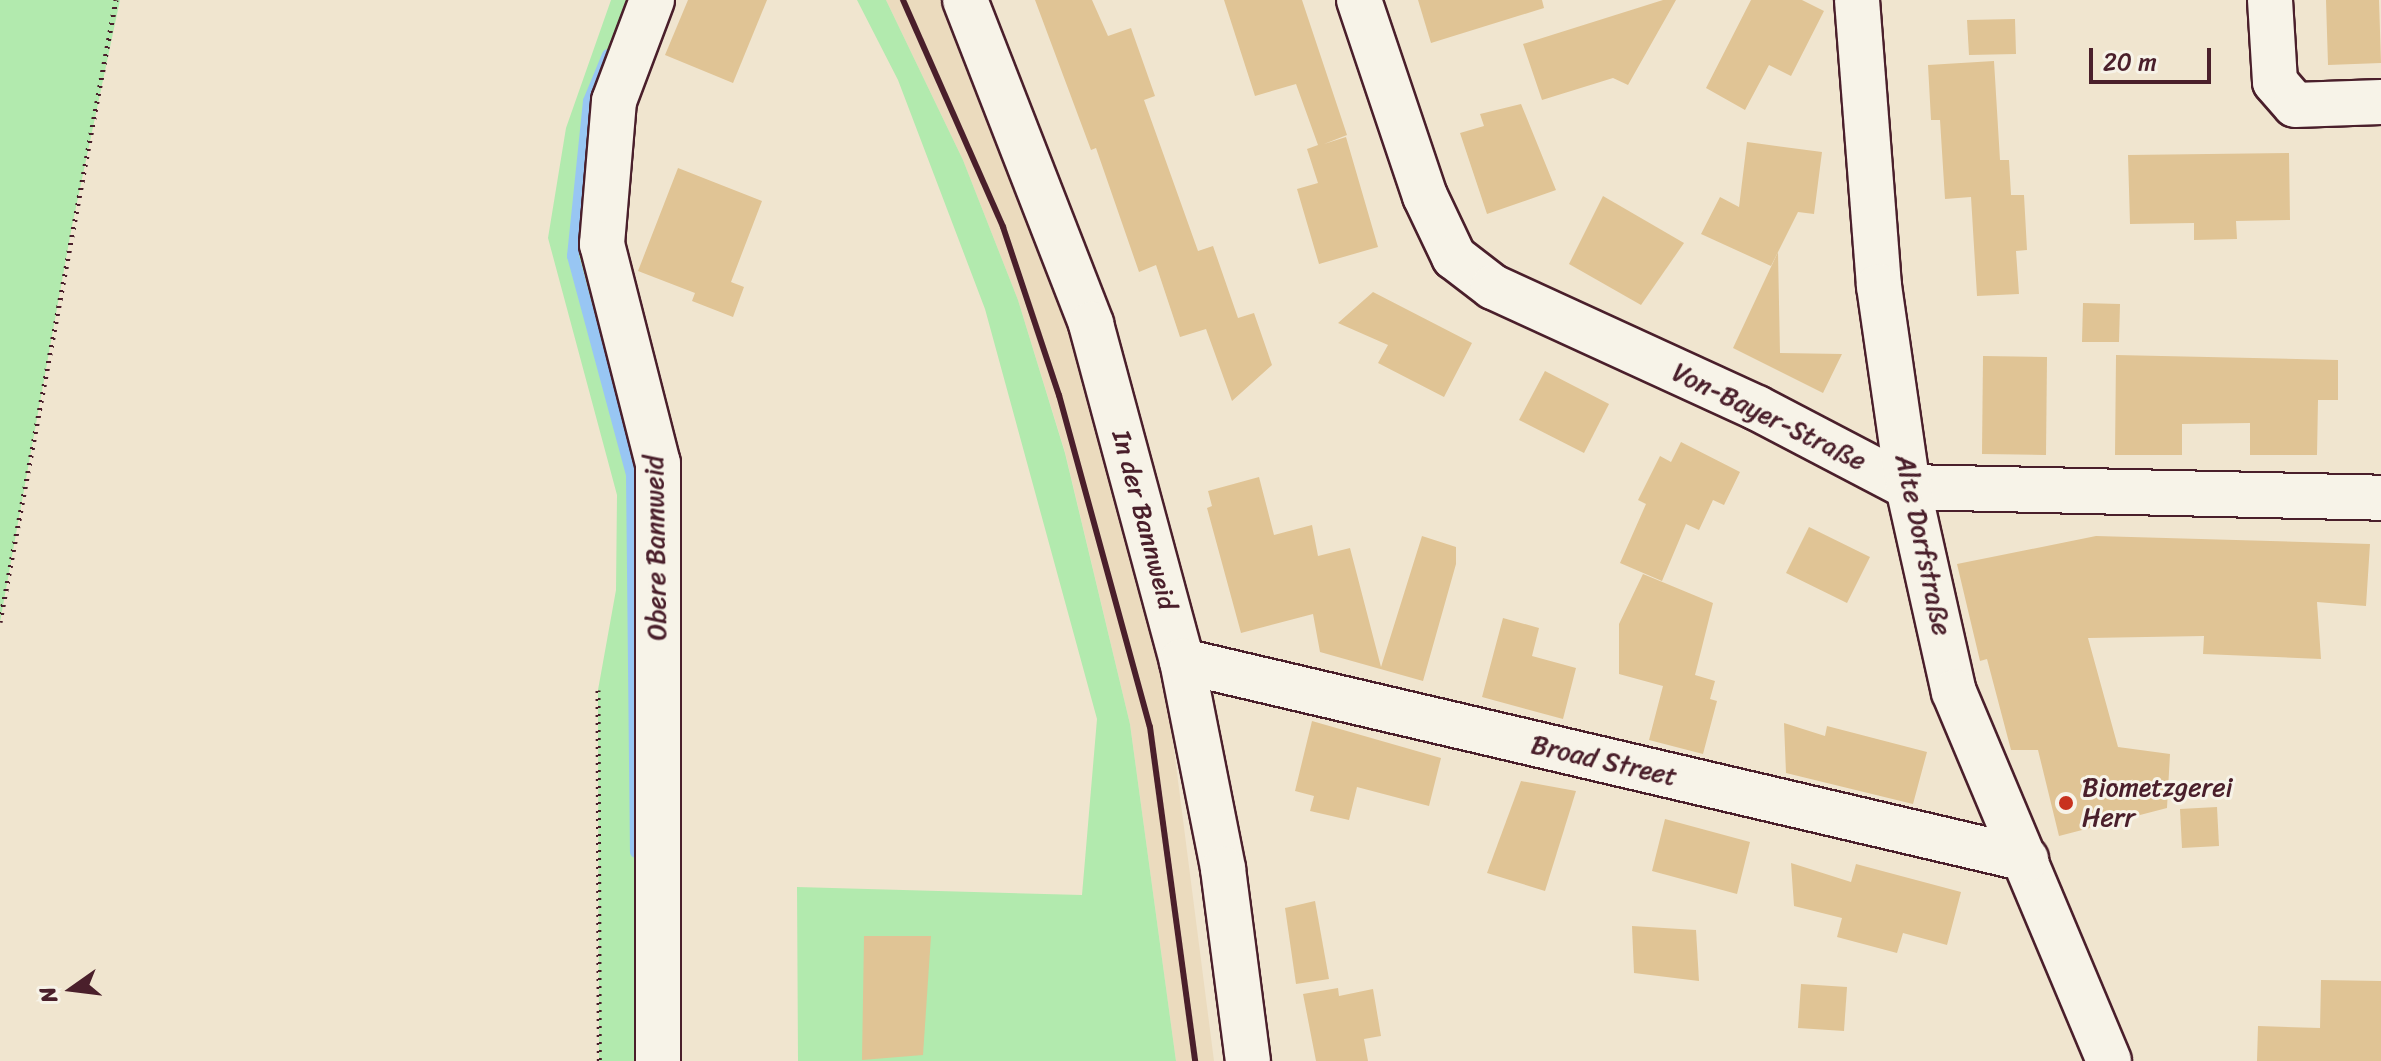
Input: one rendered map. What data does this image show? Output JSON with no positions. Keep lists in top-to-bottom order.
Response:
{
  "streets": {
    "street": [
      "Von-Bayer-Straße",
      "In der Bannweid",
      "Alte Dorfstraße",
      "Obere Bannweid",
      "Broad Street"
    ]
  },
  "crossings": [
    ["Von-Bayer-Straße", "Alte Dorfstraße"],
    ["In der Bannweid", "Broad Street"],
    ["Alte Dorfstraße", "Broad Street"]
  ],
  "places": ["Biometzgerei Herr"],
  "scale_bar": "20 m",
  "north": "left"
}
